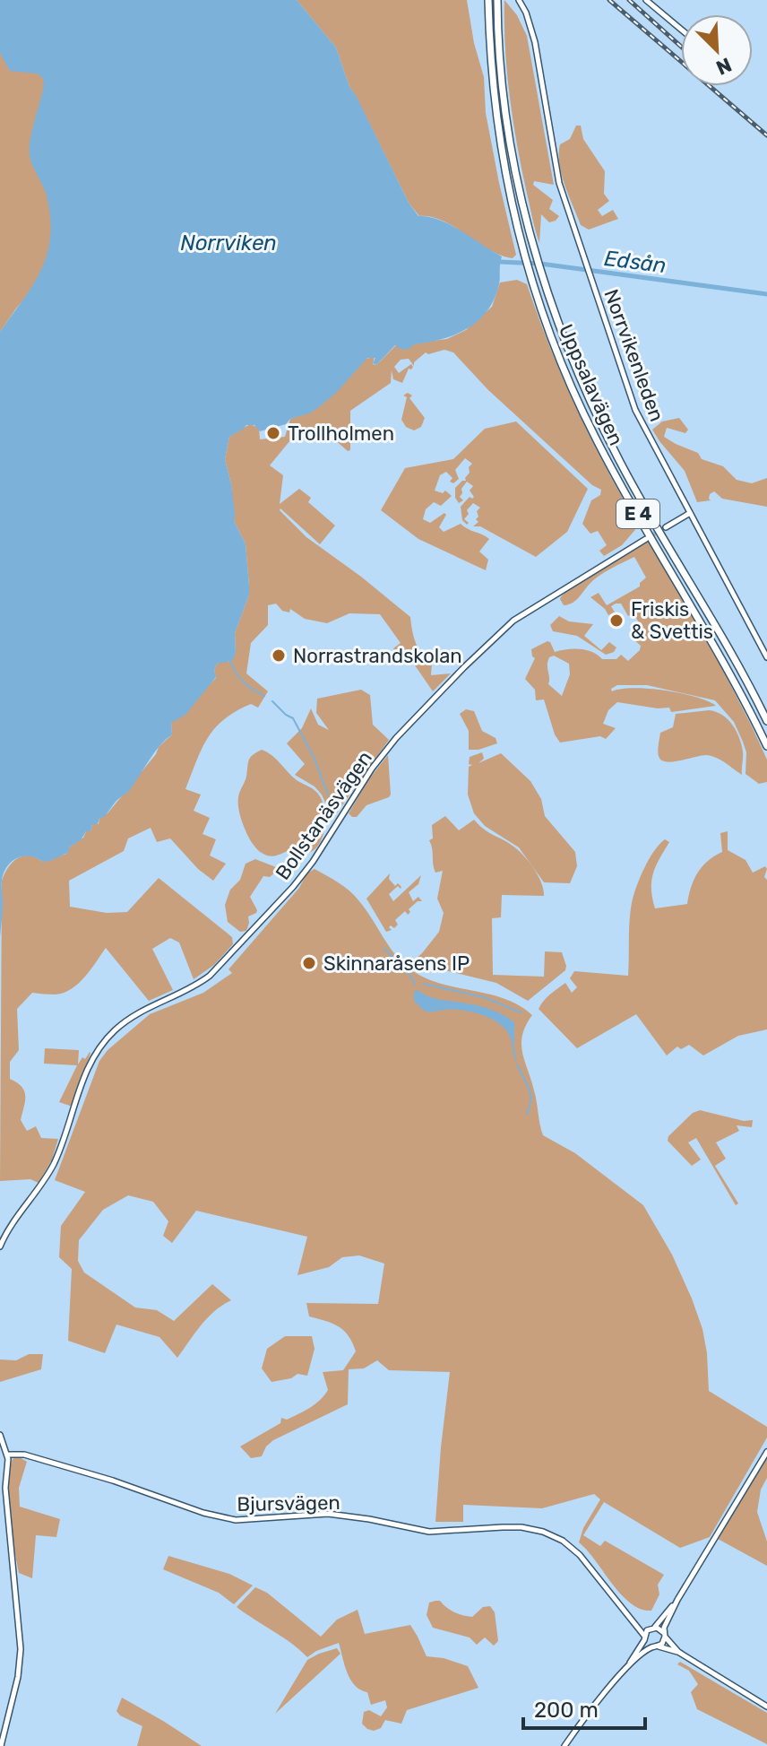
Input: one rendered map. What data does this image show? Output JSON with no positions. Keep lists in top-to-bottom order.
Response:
{
  "streets": {
    "highway": ["Uppsalavägen", "E 4"],
    "street": ["Norrvikenleden", "Bollstanäsvägen", "Bjursvägen"]
  },
  "water": ["Norrviken", "Edsån"],
  "places": [
    "Trollholmen",
    "Friskis & Svettis",
    "Norrastrandskolan",
    "Skinnaråsens IP"
  ],
  "scale_bar": "200 m",
  "north": "bottom right"
}
